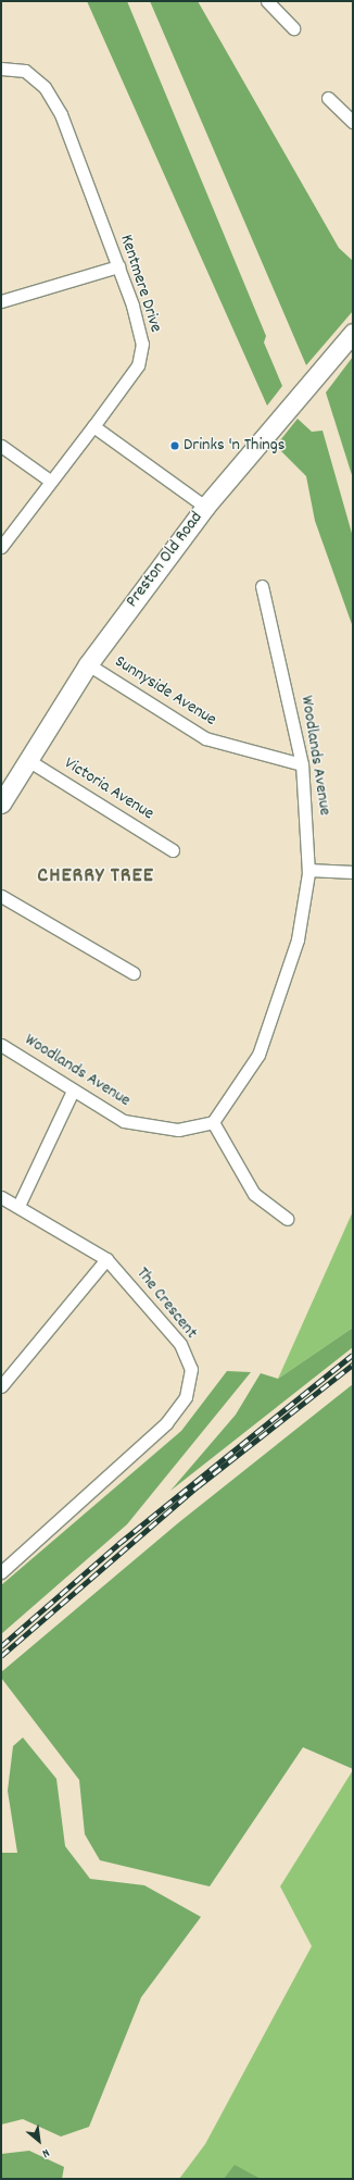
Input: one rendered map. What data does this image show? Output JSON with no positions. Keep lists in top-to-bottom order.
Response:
{
  "streets": {
    "main road": ["Preston Old Road"],
    "street": [
      "Kentmere Drive",
      "Sunnyside Avenue",
      "Woodlands Avenue",
      "Victoria Avenue",
      "The Crescent"
    ]
  },
  "crossings": [
    ["Preston Old Road", "Sunnyside Avenue"],
    ["Preston Old Road", "Victoria Avenue"],
    ["Sunnyside Avenue", "Woodlands Avenue"]
  ],
  "districts": ["CHERRY TREE"],
  "places": ["Drinks 'n Things"],
  "north": "bottom right"
}
